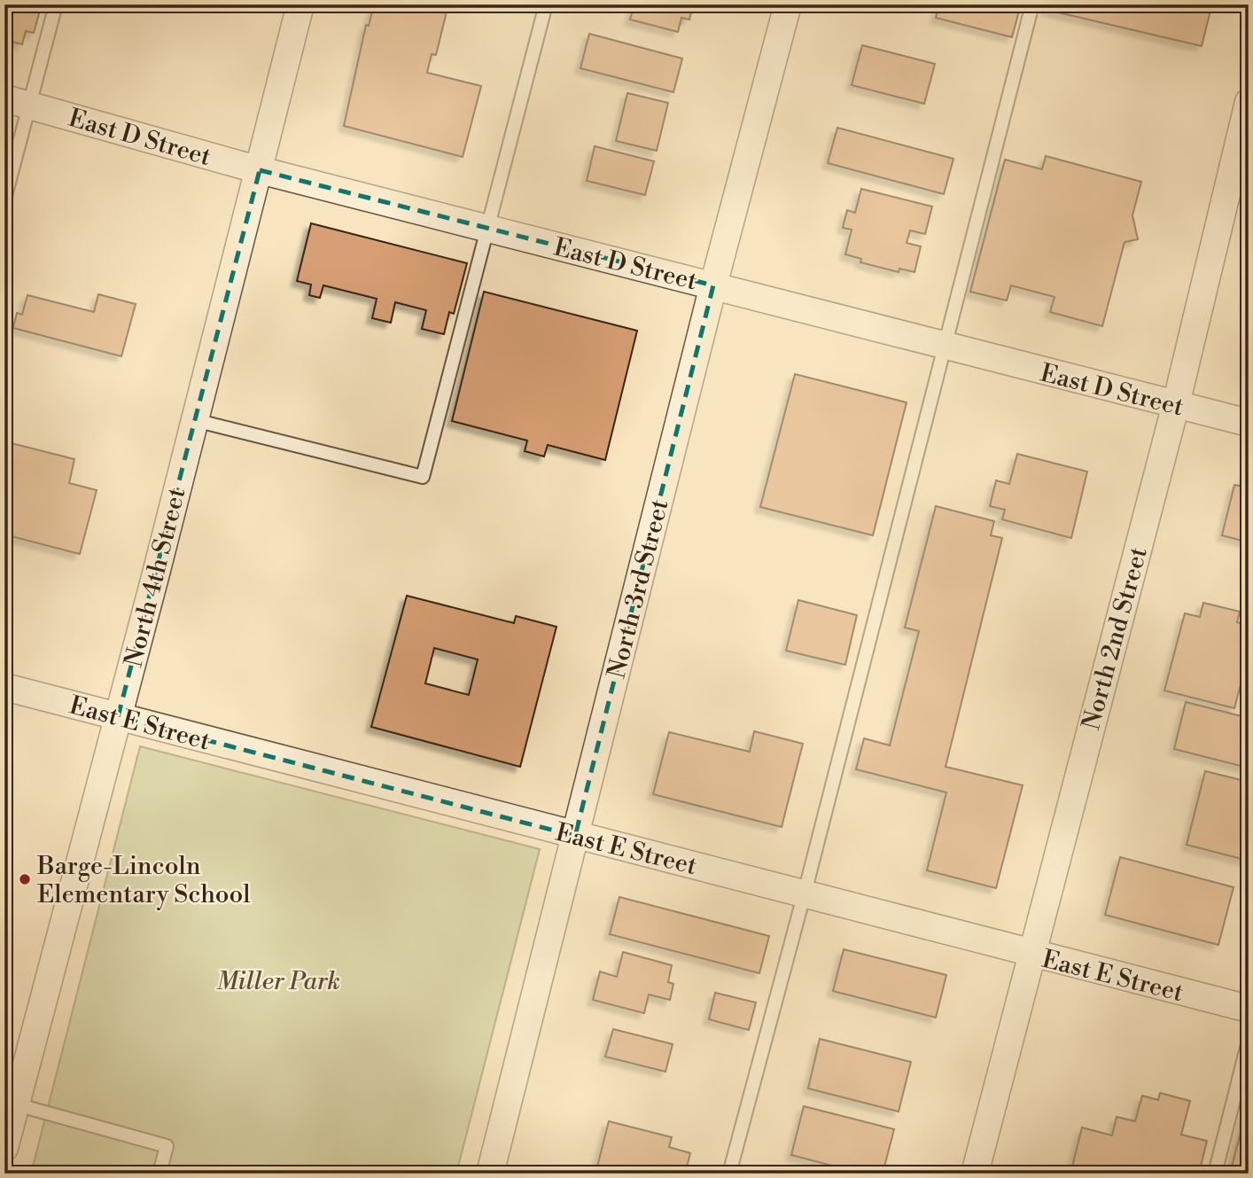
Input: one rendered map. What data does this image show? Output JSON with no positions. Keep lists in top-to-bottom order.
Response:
{
  "streets": {
    "street": [
      "East D Street",
      "North 4th Street",
      "North 3rd Street",
      "North 2nd Street",
      "East E Street"
    ]
  },
  "crossings": [
    ["East D Street", "North 4th Street"],
    ["East D Street", "North 3rd Street"],
    ["East D Street", "North 2nd Street"],
    ["North 4th Street", "East E Street"],
    ["North 3rd Street", "East E Street"],
    ["North 2nd Street", "East E Street"]
  ],
  "parks": ["Miller Park"],
  "places": ["Barge-Lincoln Elementary School"]
}
